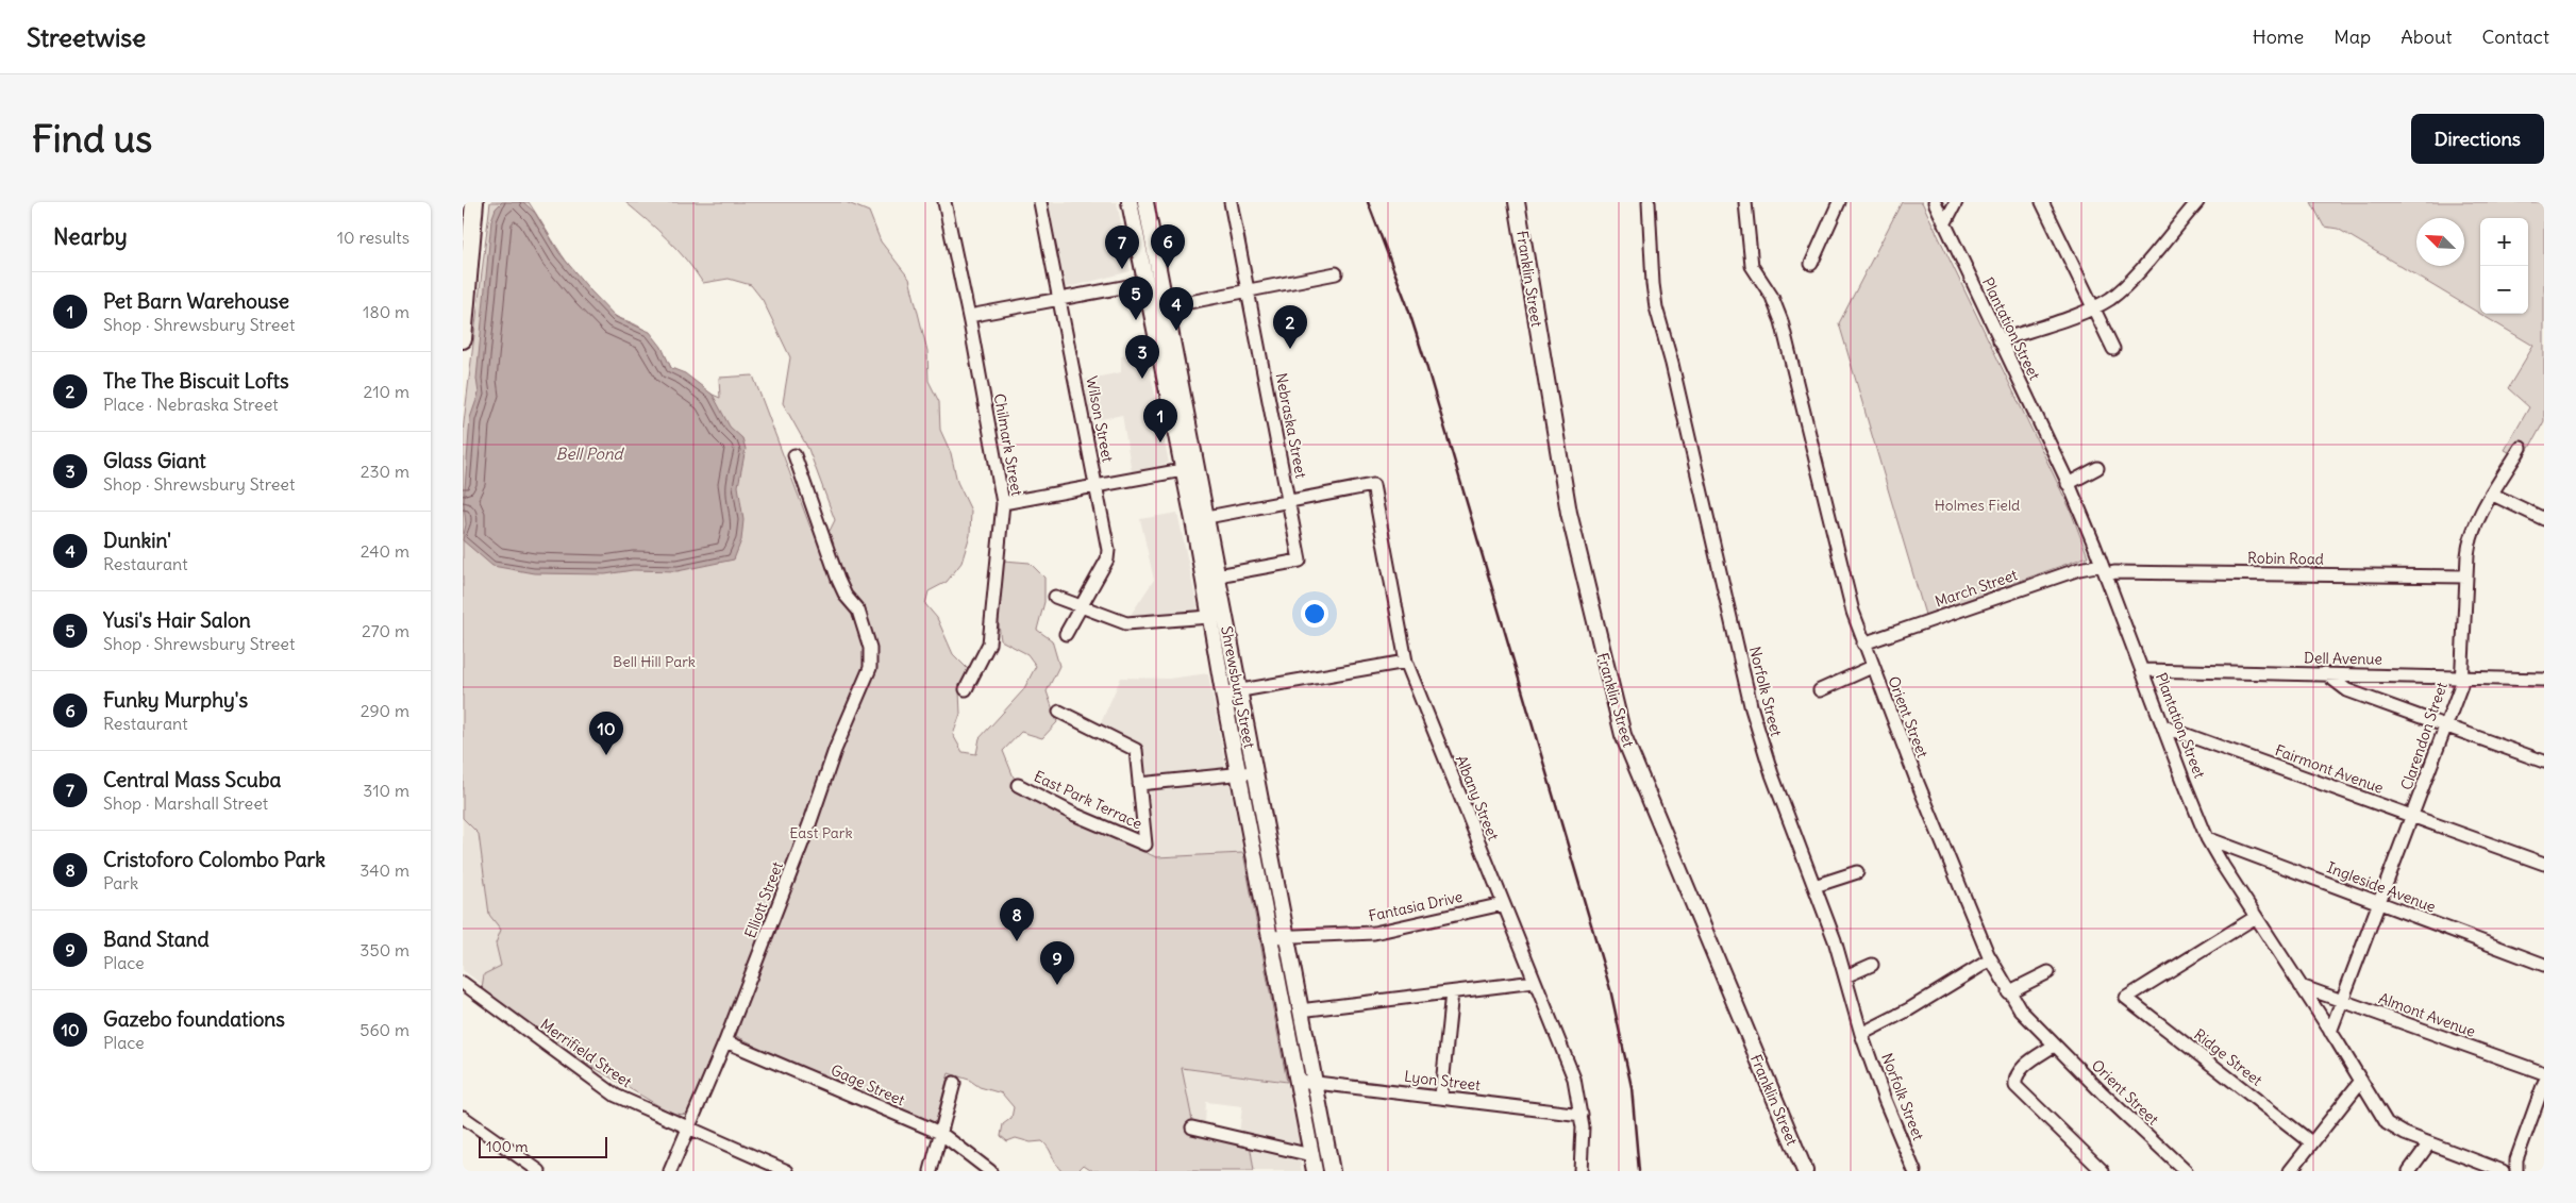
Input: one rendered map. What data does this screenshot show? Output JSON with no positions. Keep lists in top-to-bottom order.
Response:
{
  "streets": {
    "main road": ["Franklin Street", "Shrewsbury Street"],
    "street": [
      "Plantation Street",
      "Wilson Street",
      "Nebraska Street",
      "Chilmark Street",
      "Robin Road",
      "March Street",
      "Dell Avenue",
      "Norfolk Street",
      "Orient Street",
      "Clarendon Street",
      "Fairmont Avenue",
      "Albany Street",
      "East Park Terrace",
      "Ingleside Avenue",
      "Elliott Street",
      "Fantasia Drive",
      "Almont Avenue",
      "Merrifield Street",
      "Ridge Street",
      "Lyon Street",
      "Gage Street"
    ]
  },
  "crossings": [
    ["Plantation Street", "Robin Road"],
    ["Plantation Street", "March Street"],
    ["Plantation Street", "Dell Avenue"],
    ["Plantation Street", "Clarendon Street"],
    ["Plantation Street", "Fairmont Avenue"],
    ["Plantation Street", "Ingleside Avenue"],
    ["Plantation Street", "Almont Avenue"],
    ["Plantation Street", "Ridge Street"],
    ["Nebraska Street", "Shrewsbury Street"],
    ["Nebraska Street", "Albany Street"],
    ["Robin Road", "March Street"],
    ["Robin Road", "Clarendon Street"],
    ["March Street", "Orient Street"],
    ["Dell Avenue", "Clarendon Street"],
    ["Shrewsbury Street", "Fantasia Drive"],
    ["Shrewsbury Street", "Lyon Street"],
    ["Clarendon Street", "Fairmont Avenue"],
    ["Clarendon Street", "Ingleside Avenue"],
    ["Clarendon Street", "Almont Avenue"],
    ["Albany Street", "Fantasia Drive"],
    ["Albany Street", "Lyon Street"],
    ["Elliott Street", "Merrifield Street"],
    ["Elliott Street", "Gage Street"]
  ],
  "water": ["Bell Pond"],
  "parks": ["Holmes Field", "Bell Hill Park", "East Park"],
  "scale_bar": "100 m",
  "north": "top left",
  "page": {
    "header": "Streetwise",
    "nav": [
      "Home",
      "Map",
      "About",
      "Contact"
    ],
    "buttons": "Directions",
    "title": "Find us",
    "heading": ["Nearby", "10 results"],
    "map_buttons": ["+", "−"],
    "pins": [
      "6",
      "7",
      "5",
      "4",
      "2",
      "3",
      "1",
      "10",
      "8",
      "9"
    ],
    "list": [
      {
        "mark": "1",
        "name": "Pet Barn Warehouse",
        "note": "Shop · Shrewsbury Street",
        "value": "180 m"
      },
      {
        "mark": "2",
        "name": "The The Biscuit Lofts",
        "note": "Place · Nebraska Street",
        "value": "210 m"
      },
      {
        "mark": "3",
        "name": "Glass Giant",
        "note": "Shop · Shrewsbury Street",
        "value": "230 m"
      },
      {
        "mark": "4",
        "name": "Dunkin'",
        "note": "Restaurant",
        "value": "240 m"
      },
      {
        "mark": "5",
        "name": "Yusi's Hair Salon",
        "note": "Shop · Shrewsbury Street",
        "value": "270 m"
      },
      {
        "mark": "6",
        "name": "Funky Murphy's",
        "note": "Restaurant",
        "value": "290 m"
      },
      {
        "mark": "7",
        "name": "Central Mass Scuba",
        "note": "Shop · Marshall Street",
        "value": "310 m"
      },
      {
        "mark": "8",
        "name": "Cristoforo Colombo Park",
        "note": "Park",
        "value": "340 m"
      },
      {
        "mark": "9",
        "name": "Band Stand",
        "note": "Place",
        "value": "350 m"
      },
      {
        "mark": "10",
        "name": "Gazebo foundations",
        "note": "Place",
        "value": "560 m"
      }
    ],
    "scale": "100 m"
  }
}
